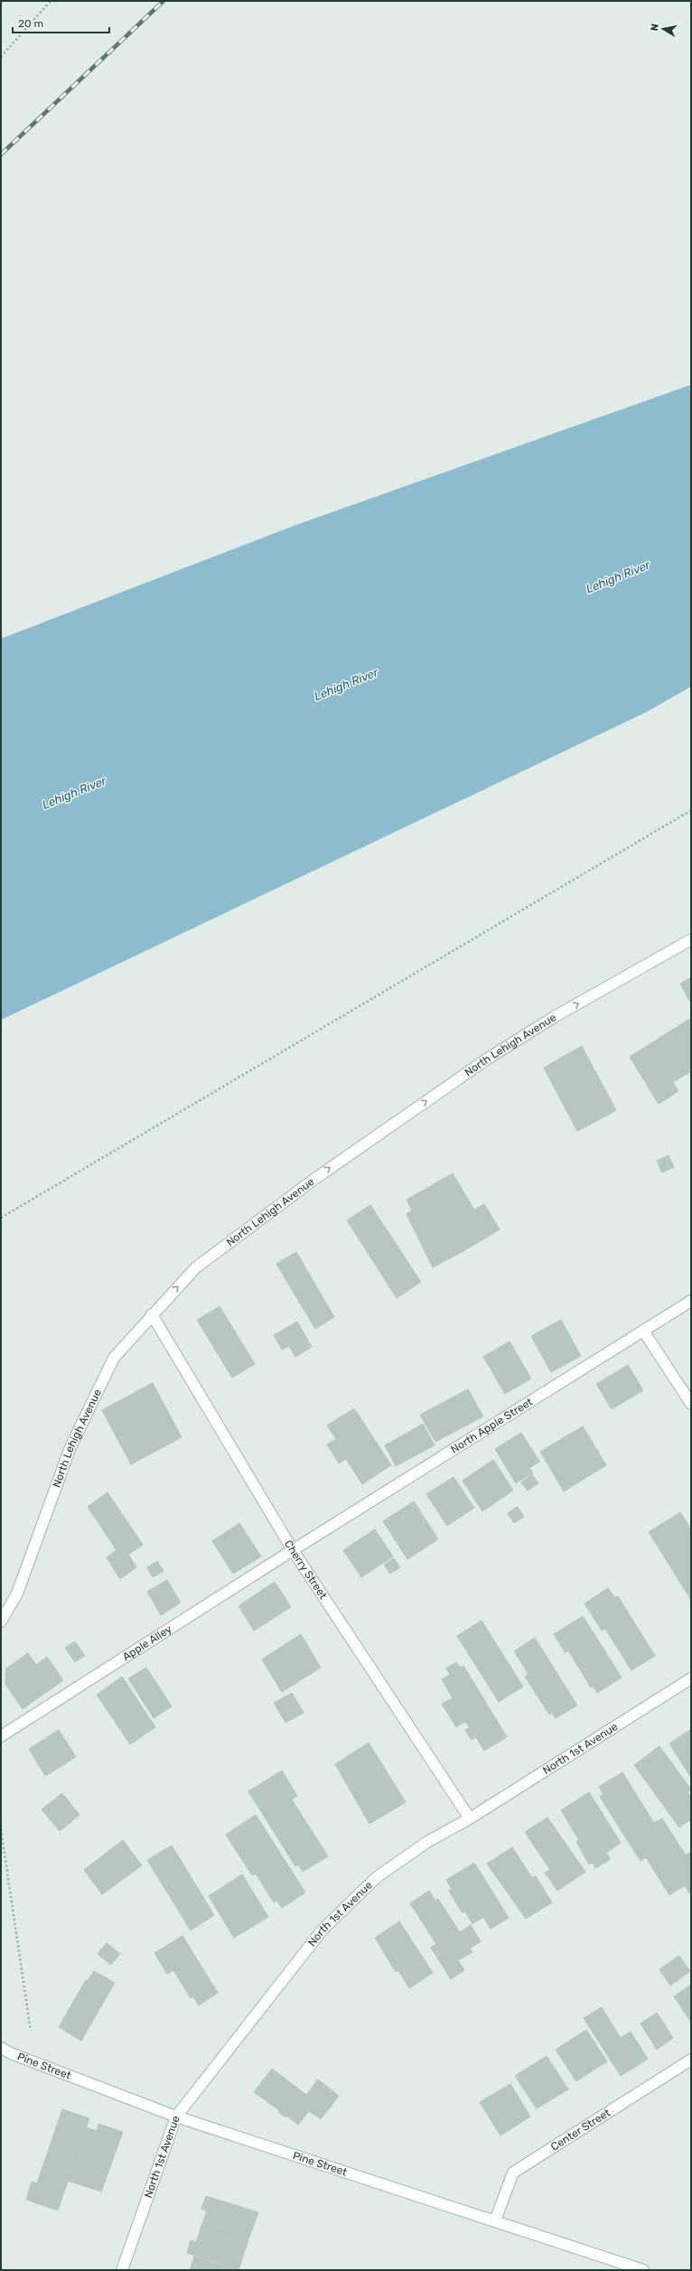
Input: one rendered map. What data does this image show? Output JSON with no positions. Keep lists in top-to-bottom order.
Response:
{
  "streets": {
    "street": [
      "North Lehigh Avenue",
      "North Apple Street",
      "Cherry Street",
      "Apple Alley",
      "North 1st Avenue",
      "Pine Street",
      "Center Street"
    ]
  },
  "crossings": [
    ["North Lehigh Avenue", "Cherry Street"],
    ["North Apple Street", "Cherry Street"],
    ["North Apple Street", "Apple Alley"],
    ["Cherry Street", "Apple Alley"],
    ["Cherry Street", "North 1st Avenue"],
    ["North 1st Avenue", "Pine Street"],
    ["Pine Street", "Center Street"]
  ],
  "one_way": ["North Lehigh Avenue"],
  "water": ["Lehigh River"],
  "scale_bar": "20 m",
  "north": "left"
}
